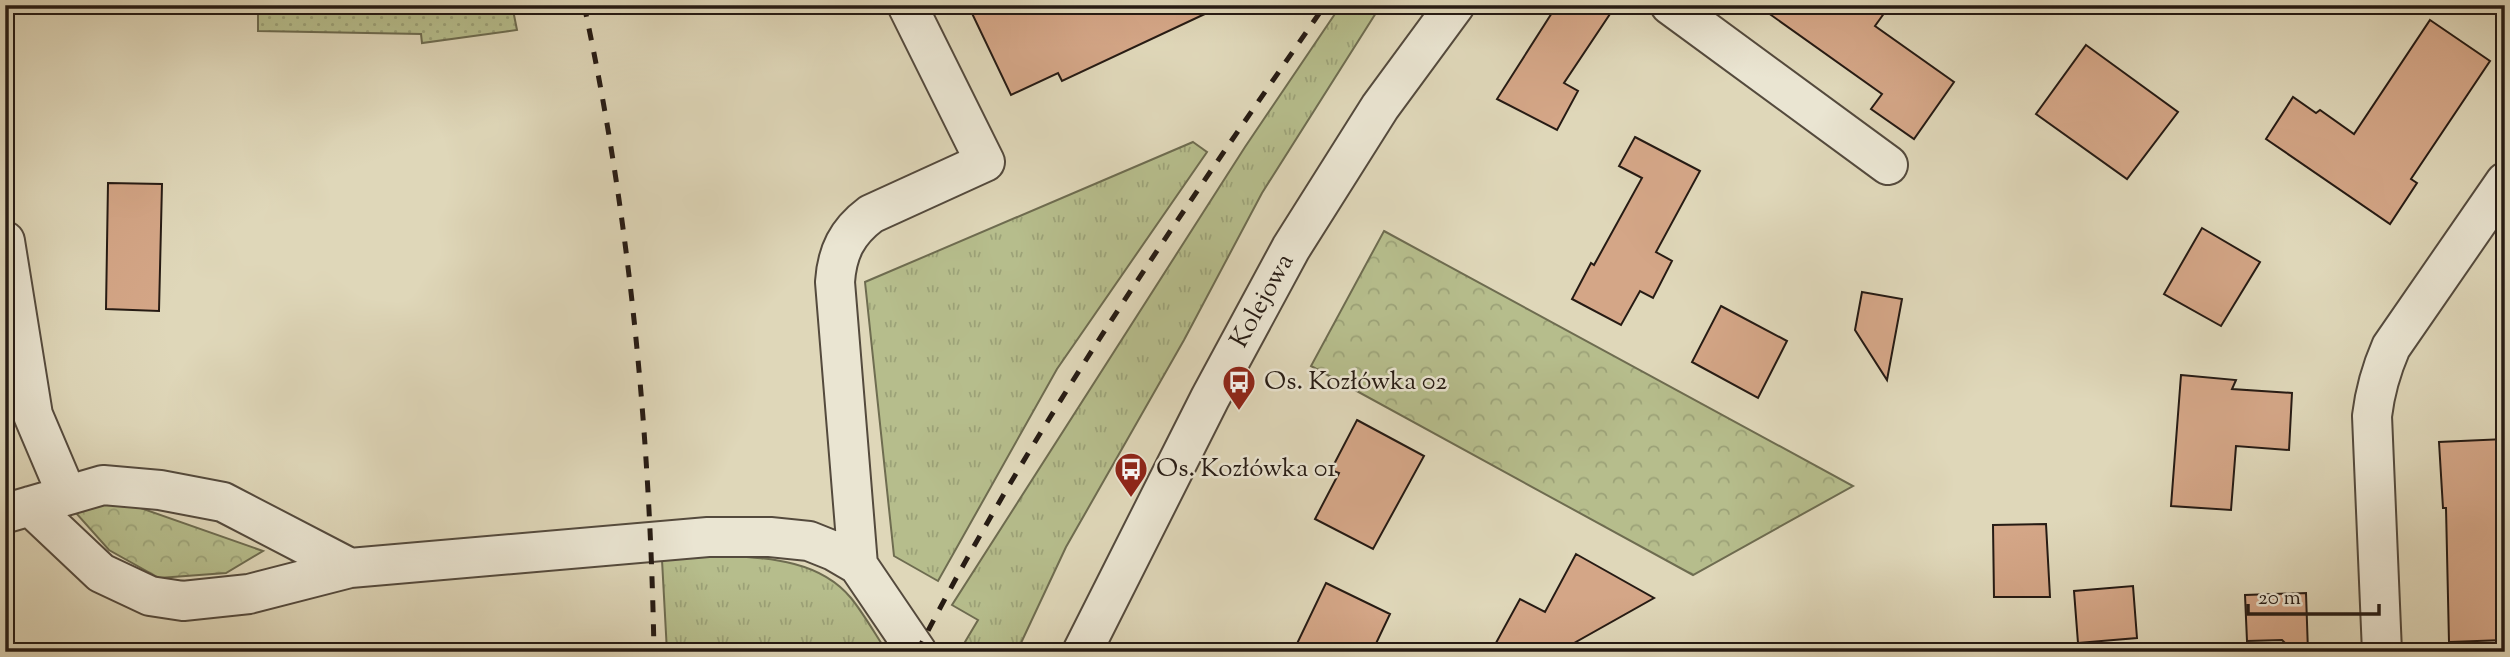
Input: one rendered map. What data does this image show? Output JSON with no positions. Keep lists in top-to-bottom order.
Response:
{
  "streets": {
    "street": ["Kolejowa"]
  },
  "places": {
    "bus stop": ["Os. Kozłówka 02", "Os. Kozłówka 01"]
  },
  "scale_bar": "20 m"
}
